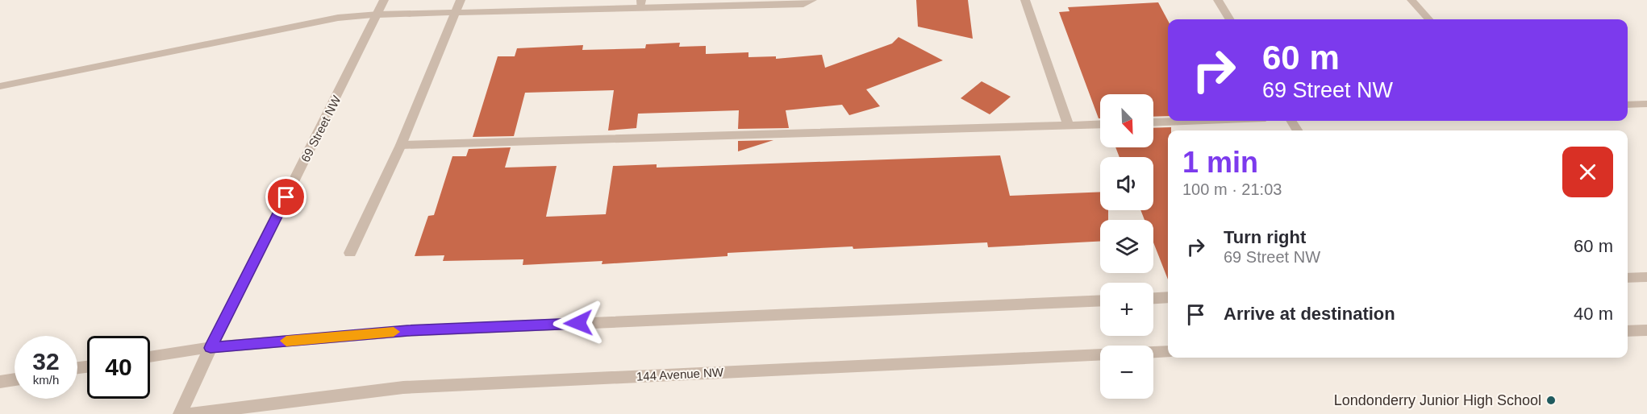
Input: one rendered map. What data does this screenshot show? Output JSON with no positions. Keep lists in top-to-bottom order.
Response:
{
  "streets": {
    "street": ["69 Street NW", "144 Avenue NW"]
  },
  "places": ["Londonderry Junior High School"],
  "north": "bottom right",
  "page": {
    "turn": ["60 m", "69 Street NW"],
    "map_buttons": ["+", "−"],
    "heading": ["1 min", "100 m · 21:03"],
    "list": [
      {
        "name": "Turn right",
        "note": "69 Street NW",
        "value": "60 m"
      },
      {
        "name": "Arrive at destination",
        "value": "40 m"
      }
    ],
    "speed": "32 km/h",
    "limit": "40"
  }
}
